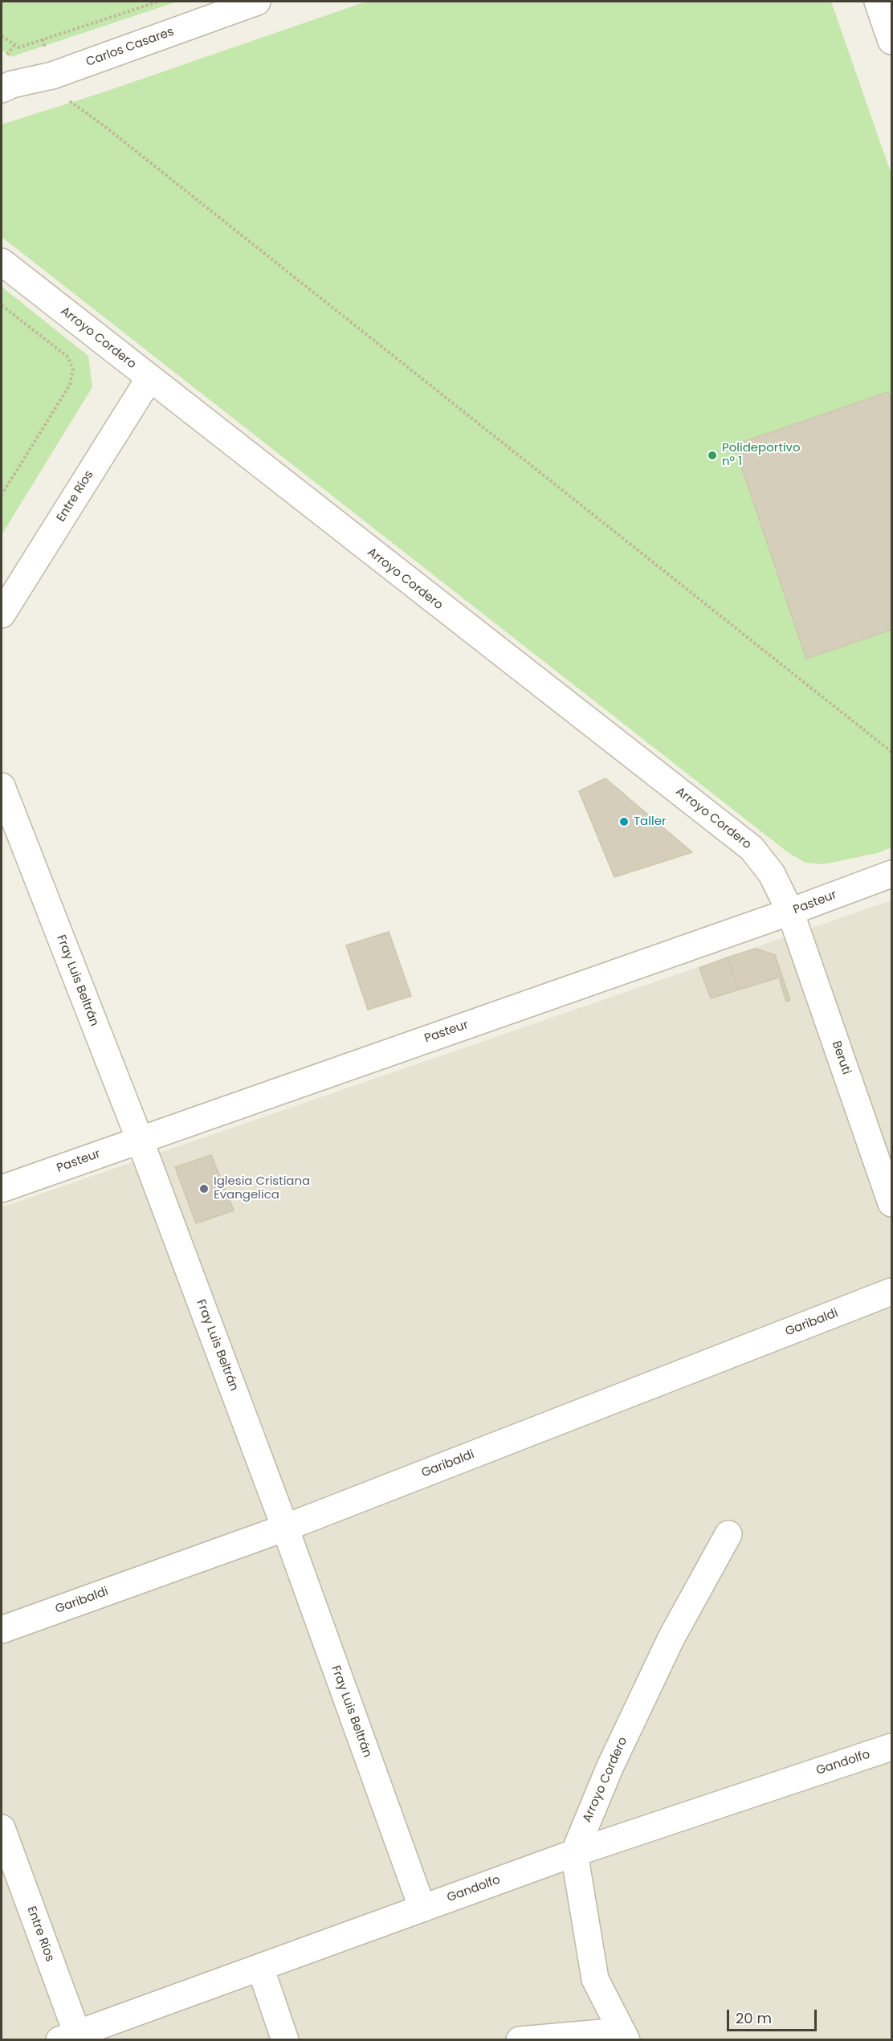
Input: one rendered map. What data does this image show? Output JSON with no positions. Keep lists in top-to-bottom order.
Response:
{
  "streets": {
    "street": [
      "Carlos Casares",
      "Arroyo Cordero",
      "Entre Ríos",
      "Pasteur",
      "Fray Luis Beltrán",
      "Beruti",
      "Garibaldi",
      "Gandolfo"
    ]
  },
  "crossings": [
    ["Arroyo Cordero", "Entre Ríos"],
    ["Arroyo Cordero", "Pasteur"],
    ["Arroyo Cordero", "Beruti"],
    ["Arroyo Cordero", "Gandolfo"],
    ["Entre Ríos", "Gandolfo"],
    ["Pasteur", "Fray Luis Beltrán"],
    ["Pasteur", "Beruti"],
    ["Fray Luis Beltrán", "Garibaldi"],
    ["Fray Luis Beltrán", "Gandolfo"]
  ],
  "places": ["Polideportivo nº 1", "Taller", "Iglesia Cristiana Evangelica"],
  "scale_bar": "20 m"
}
